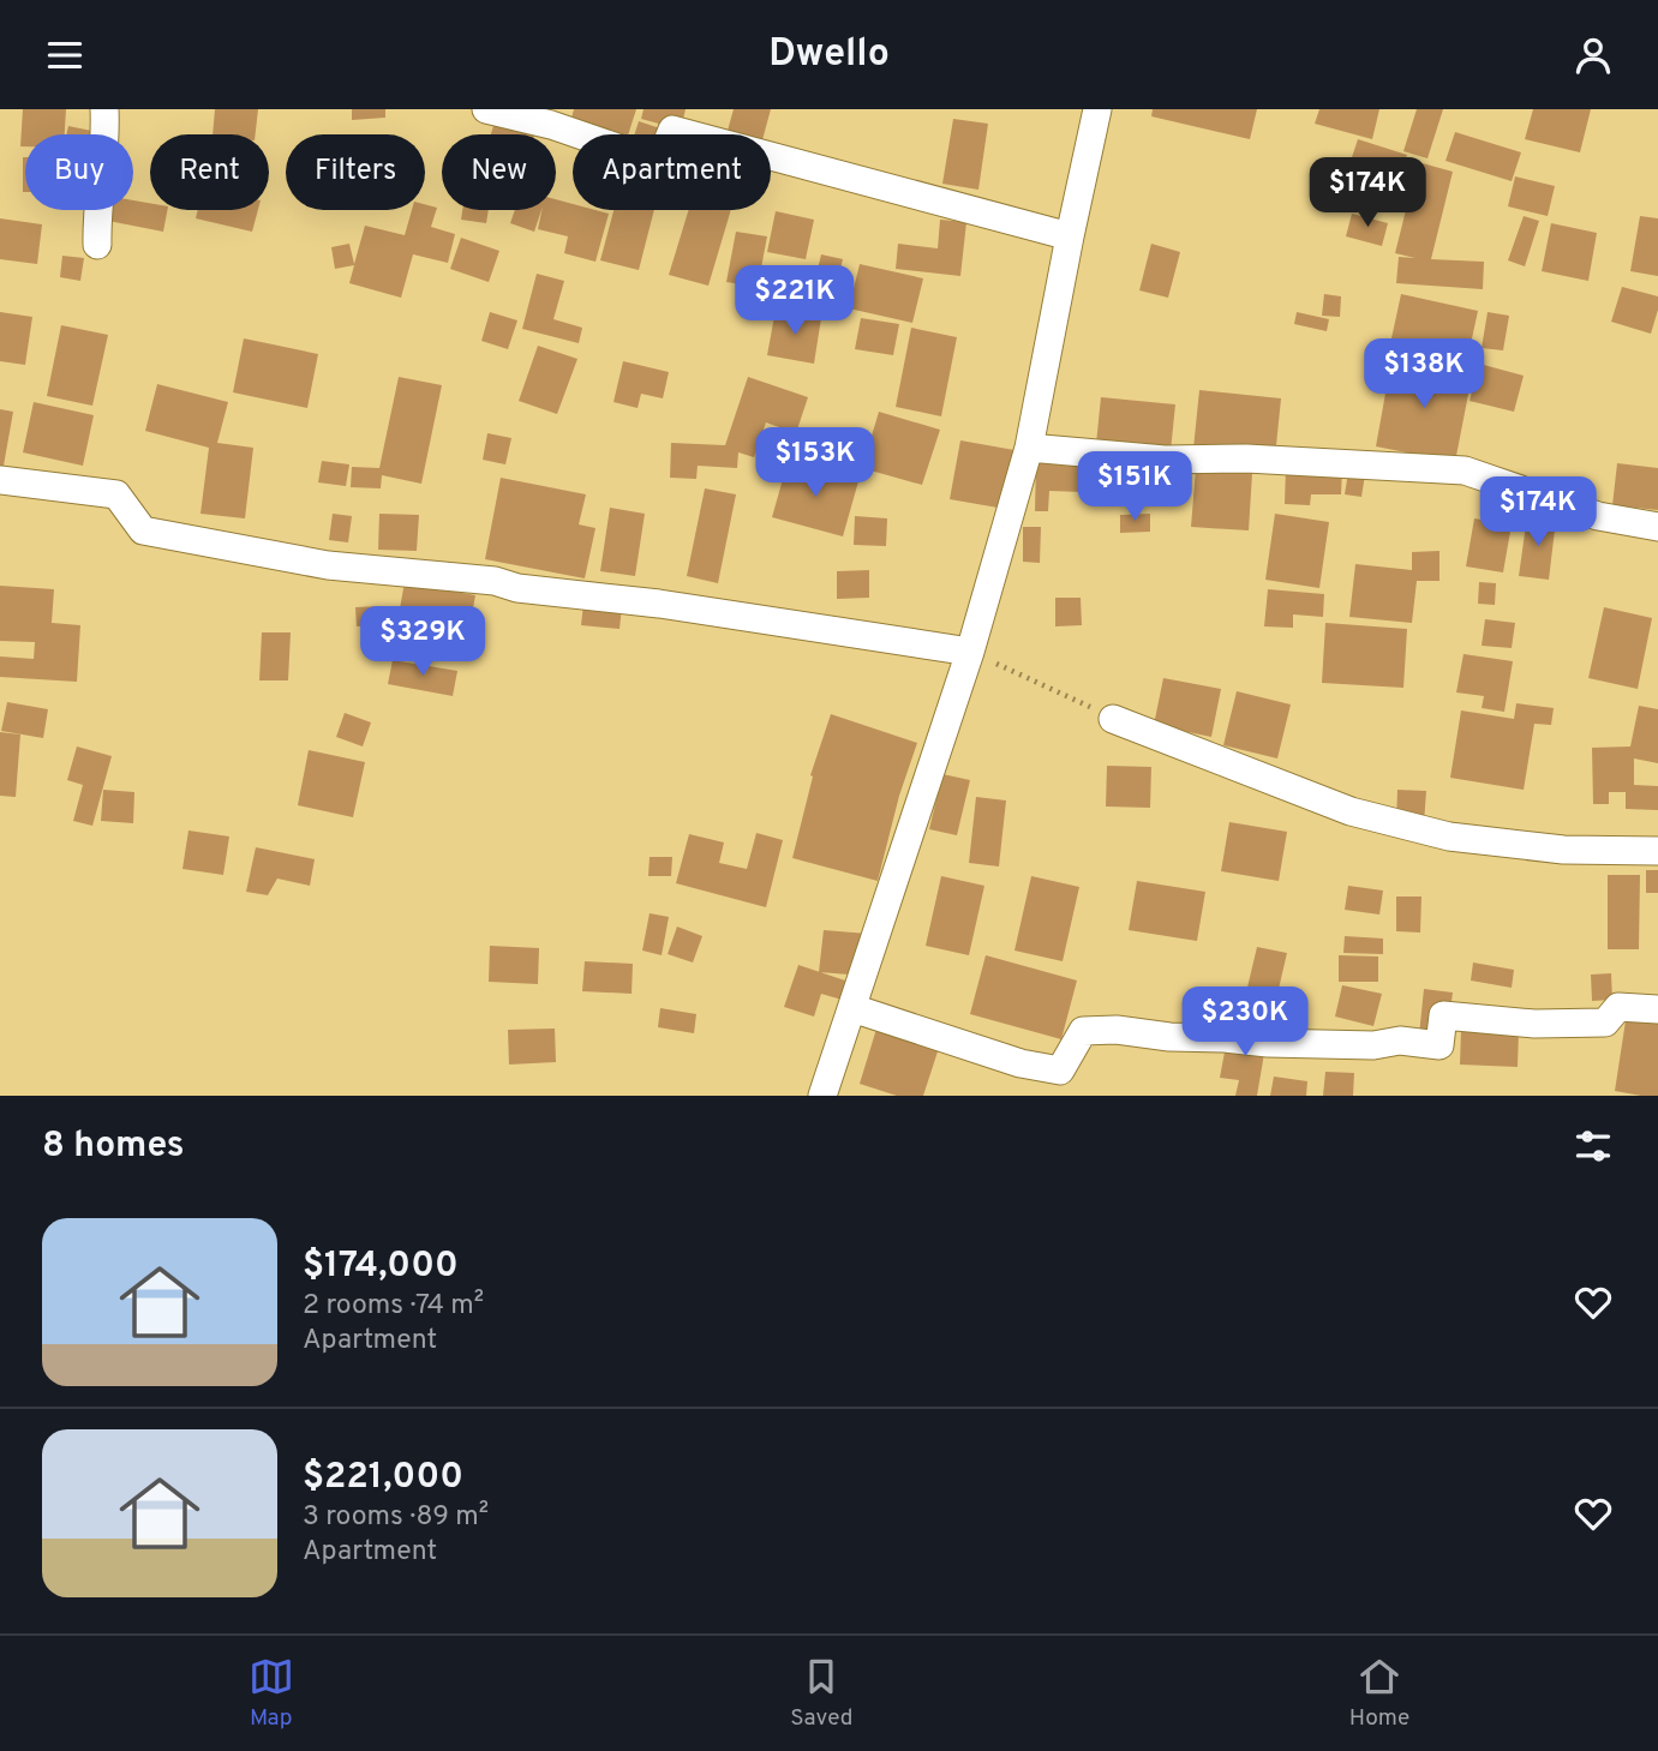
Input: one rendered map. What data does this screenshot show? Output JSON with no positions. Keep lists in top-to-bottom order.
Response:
{
  "page": {
    "header": "Dwello",
    "chip": [
      "Buy",
      "Rent",
      "Filters",
      "New",
      "Apartment"
    ],
    "price": [
      "$174K",
      "$221K",
      "$138K",
      "$153K",
      "$151K",
      "$174K",
      "$329K",
      "$230K"
    ],
    "heading": "8 homes",
    "list": [
      {
        "name": "$174,000",
        "note": "2 rooms · 74 m² · Apartment"
      },
      {
        "name": "$221,000",
        "note": "3 rooms · 89 m² · Apartment"
      }
    ],
    "tabs": ["Map", "Saved", "Home"]
  }
}
